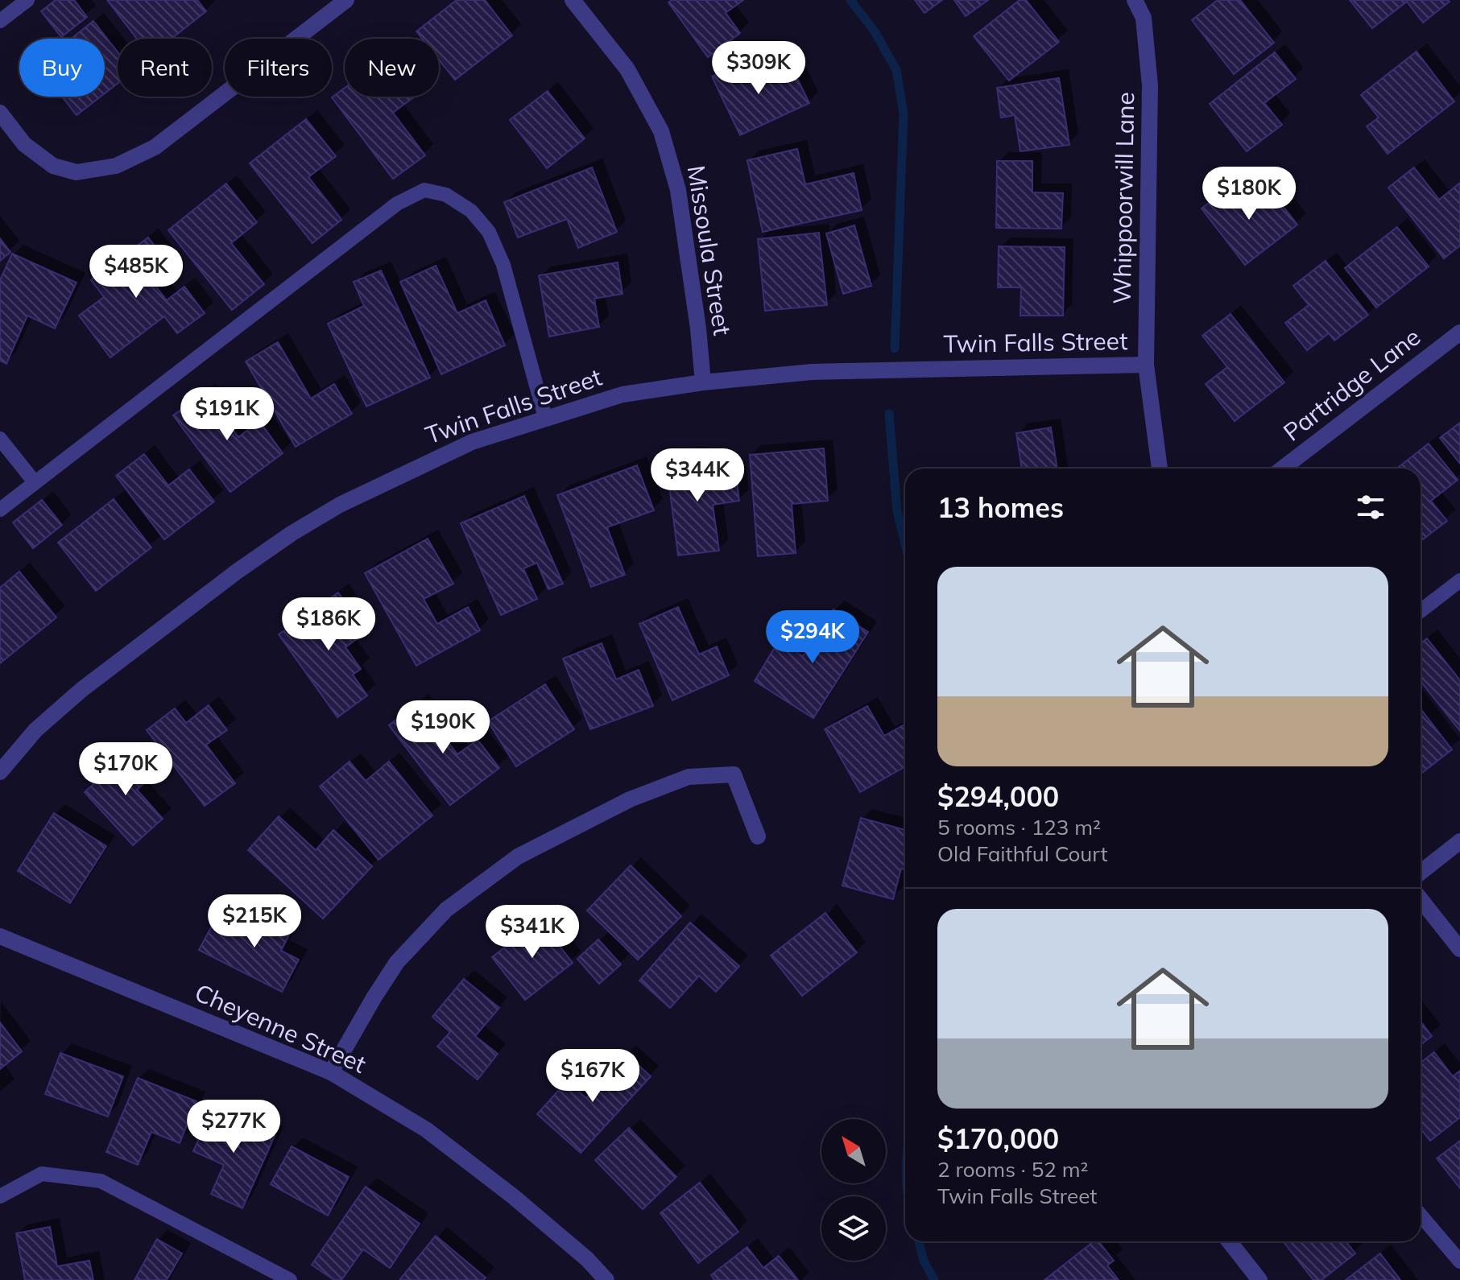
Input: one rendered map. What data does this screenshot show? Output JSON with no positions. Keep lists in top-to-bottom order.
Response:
{
  "streets": {
    "street": [
      "Whippoorwill Lane",
      "Missoula Street",
      "Twin Falls Street",
      "Partridge Lane",
      "Cheyenne Street"
    ]
  },
  "crossings": [
    ["Whippoorwill Lane", "Twin Falls Street"],
    ["Missoula Street", "Twin Falls Street"]
  ],
  "north": "top left",
  "page": {
    "chip": [
      "Buy",
      "Rent",
      "Filters",
      "New"
    ],
    "price": [
      "$309K",
      "$180K",
      "$485K",
      "$191K",
      "$344K",
      "$186K",
      "$294K",
      "$190K",
      "$170K",
      "$215K",
      "$341K",
      "$167K",
      "$277K"
    ],
    "heading": "13 homes",
    "list": [
      {
        "name": "$294,000",
        "note": "5 rooms · 123 m² · Old Faithful Court"
      },
      {
        "name": "$170,000",
        "note": "2 rooms · 52 m² · Twin Falls Street"
      }
    ]
  }
}
